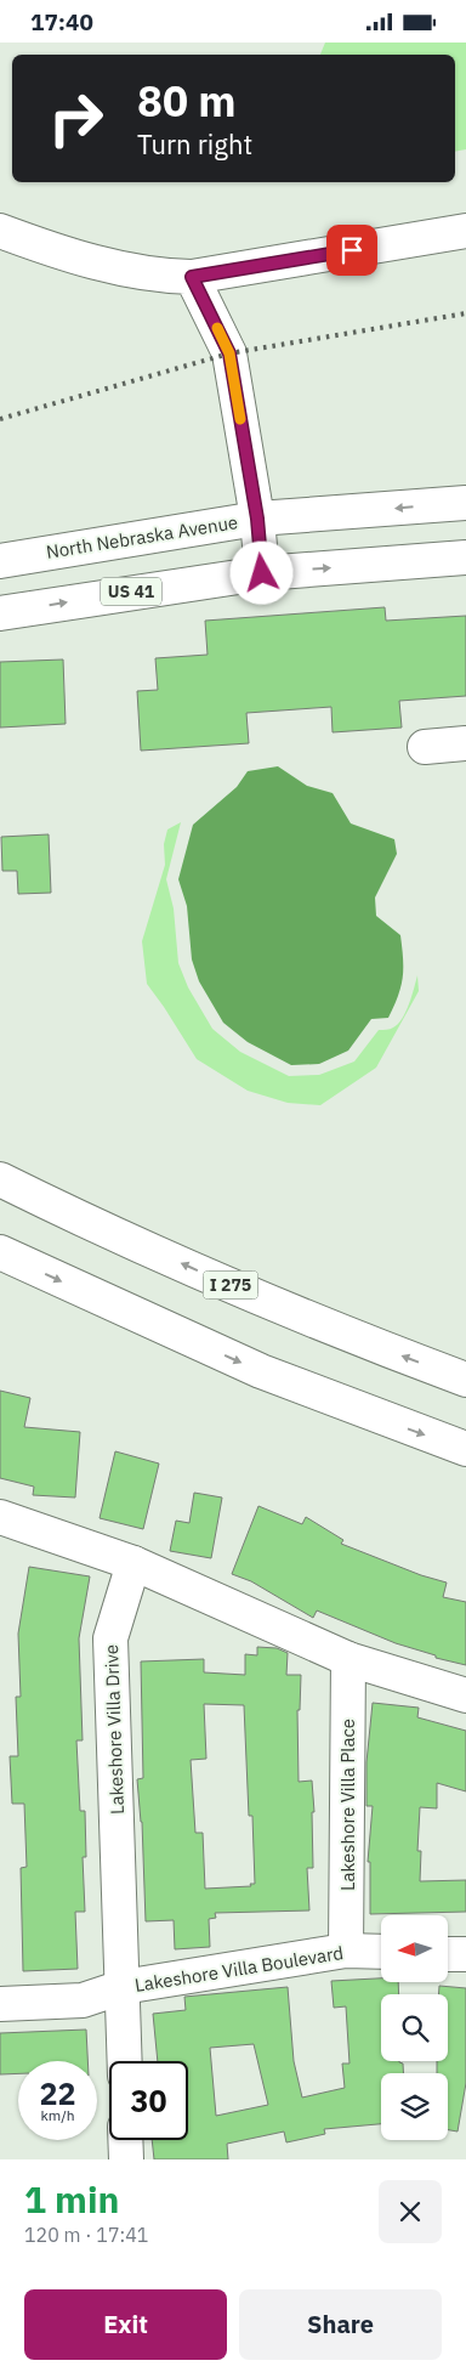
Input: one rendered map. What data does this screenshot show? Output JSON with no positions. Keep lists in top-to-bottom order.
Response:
{
  "streets": {
    "main road": [
      "North Nebraska Avenue",
      "US 41",
      "I 275",
      "Lakeshore Villa Drive",
      "Lakeshore Villa Place",
      "Lakeshore Villa Boulevard"
    ]
  },
  "crossings": [
    ["Lakeshore Villa Drive", "Lakeshore Villa Boulevard"],
    ["Lakeshore Villa Place", "Lakeshore Villa Boulevard"]
  ],
  "north": "left",
  "page": {
    "status": "17:40",
    "turn": ["80 m", "Turn right"],
    "speed": "22 km/h",
    "limit": "30",
    "heading": ["1 min", "120 m · 17:41"],
    "buttons": ["Exit", "Share"]
  }
}
